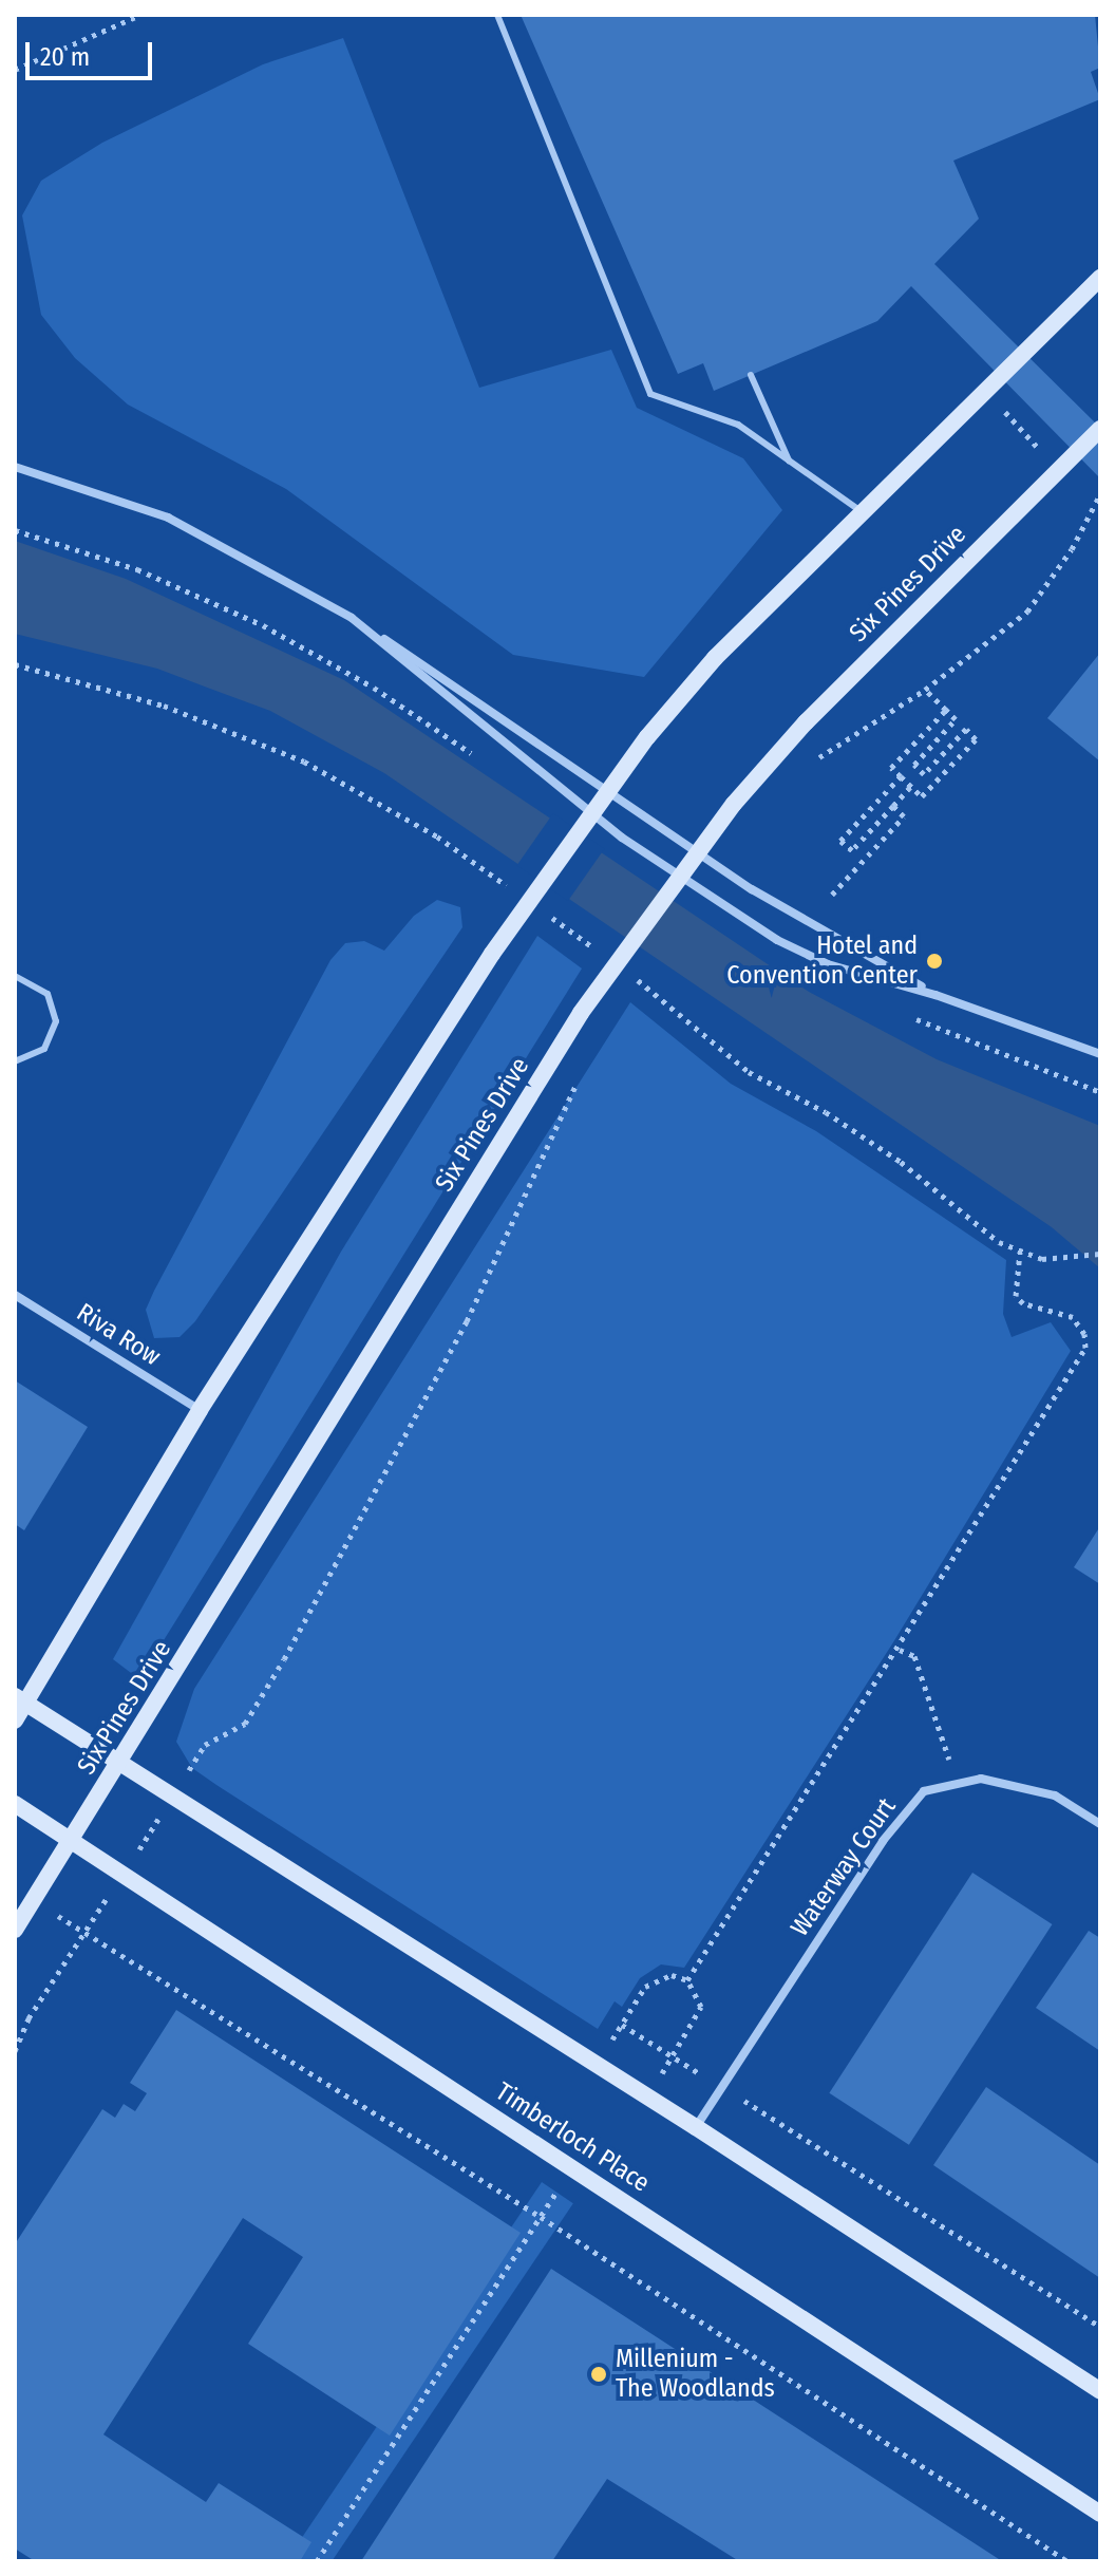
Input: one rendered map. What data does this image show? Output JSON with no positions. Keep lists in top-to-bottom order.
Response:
{
  "streets": {
    "street": [
      "Six Pines Drive",
      "Riva Row",
      "Waterway Court",
      "Timberloch Place"
    ]
  },
  "crossings": [
    ["Six Pines Drive", "Timberloch Place"]
  ],
  "places": ["Hotel and Convention Center", "Millenium - The Woodlands"],
  "scale_bar": "20 m"
}
